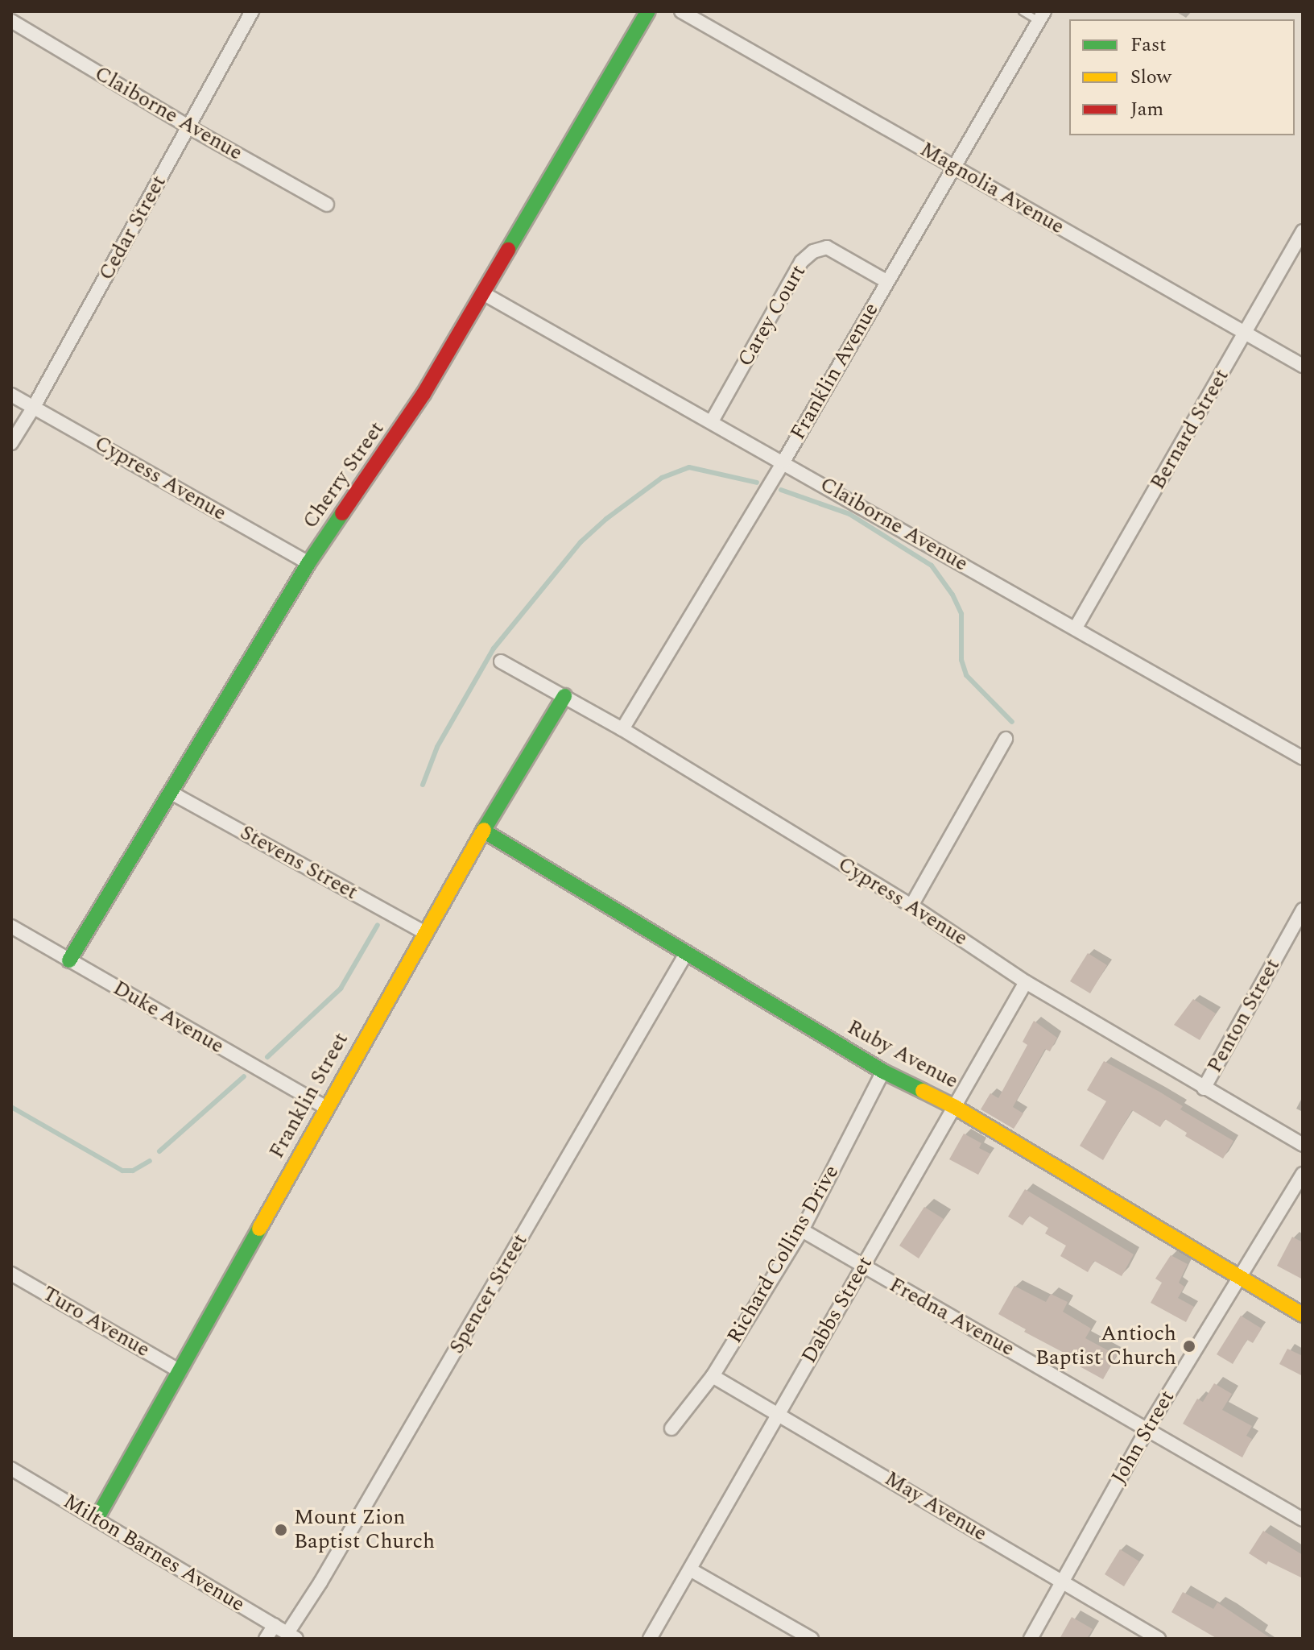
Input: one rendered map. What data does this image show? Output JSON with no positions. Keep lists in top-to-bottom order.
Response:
{
  "streets": {
    "street": [
      "Claiborne Avenue",
      "Magnolia Avenue",
      "Cedar Street",
      "Carey Court",
      "Franklin Avenue",
      "Bernard Street",
      "Cherry Street",
      "Cypress Avenue",
      "Stevens Street",
      "Penton Street",
      "Duke Avenue",
      "Ruby Avenue",
      "Franklin Street",
      "Richard Collins Drive",
      "Spencer Street",
      "Dabbs Street",
      "Fredna Avenue",
      "Turo Avenue",
      "John Street",
      "May Avenue",
      "Milton Barnes Avenue"
    ]
  },
  "crossings": [
    ["Claiborne Avenue", "Cedar Street"],
    ["Claiborne Avenue", "Carey Court"],
    ["Claiborne Avenue", "Franklin Avenue"],
    ["Claiborne Avenue", "Bernard Street"],
    ["Claiborne Avenue", "Cherry Street"],
    ["Magnolia Avenue", "Franklin Avenue"],
    ["Magnolia Avenue", "Bernard Street"],
    ["Cedar Street", "Cypress Avenue"],
    ["Carey Court", "Franklin Avenue"],
    ["Franklin Avenue", "Cypress Avenue"],
    ["Cherry Street", "Cypress Avenue"],
    ["Cherry Street", "Stevens Street"],
    ["Cherry Street", "Duke Avenue"],
    ["Cypress Avenue", "Penton Street"],
    ["Cypress Avenue", "Franklin Street"],
    ["Cypress Avenue", "Dabbs Street"],
    ["Stevens Street", "Franklin Street"],
    ["Duke Avenue", "Franklin Street"],
    ["Ruby Avenue", "Franklin Street"],
    ["Ruby Avenue", "Richard Collins Drive"],
    ["Ruby Avenue", "Spencer Street"],
    ["Ruby Avenue", "Dabbs Street"],
    ["Ruby Avenue", "John Street"],
    ["Franklin Street", "Turo Avenue"],
    ["Franklin Street", "Milton Barnes Avenue"],
    ["Richard Collins Drive", "Fredna Avenue"],
    ["Richard Collins Drive", "May Avenue"],
    ["Spencer Street", "Milton Barnes Avenue"],
    ["Dabbs Street", "Fredna Avenue"],
    ["Dabbs Street", "May Avenue"],
    ["Fredna Avenue", "John Street"],
    ["John Street", "May Avenue"]
  ],
  "places": ["Antioch Baptist Church", "Mount Zion Baptist Church"],
  "legend": ["Fast", "Slow", "Jam"]
}
